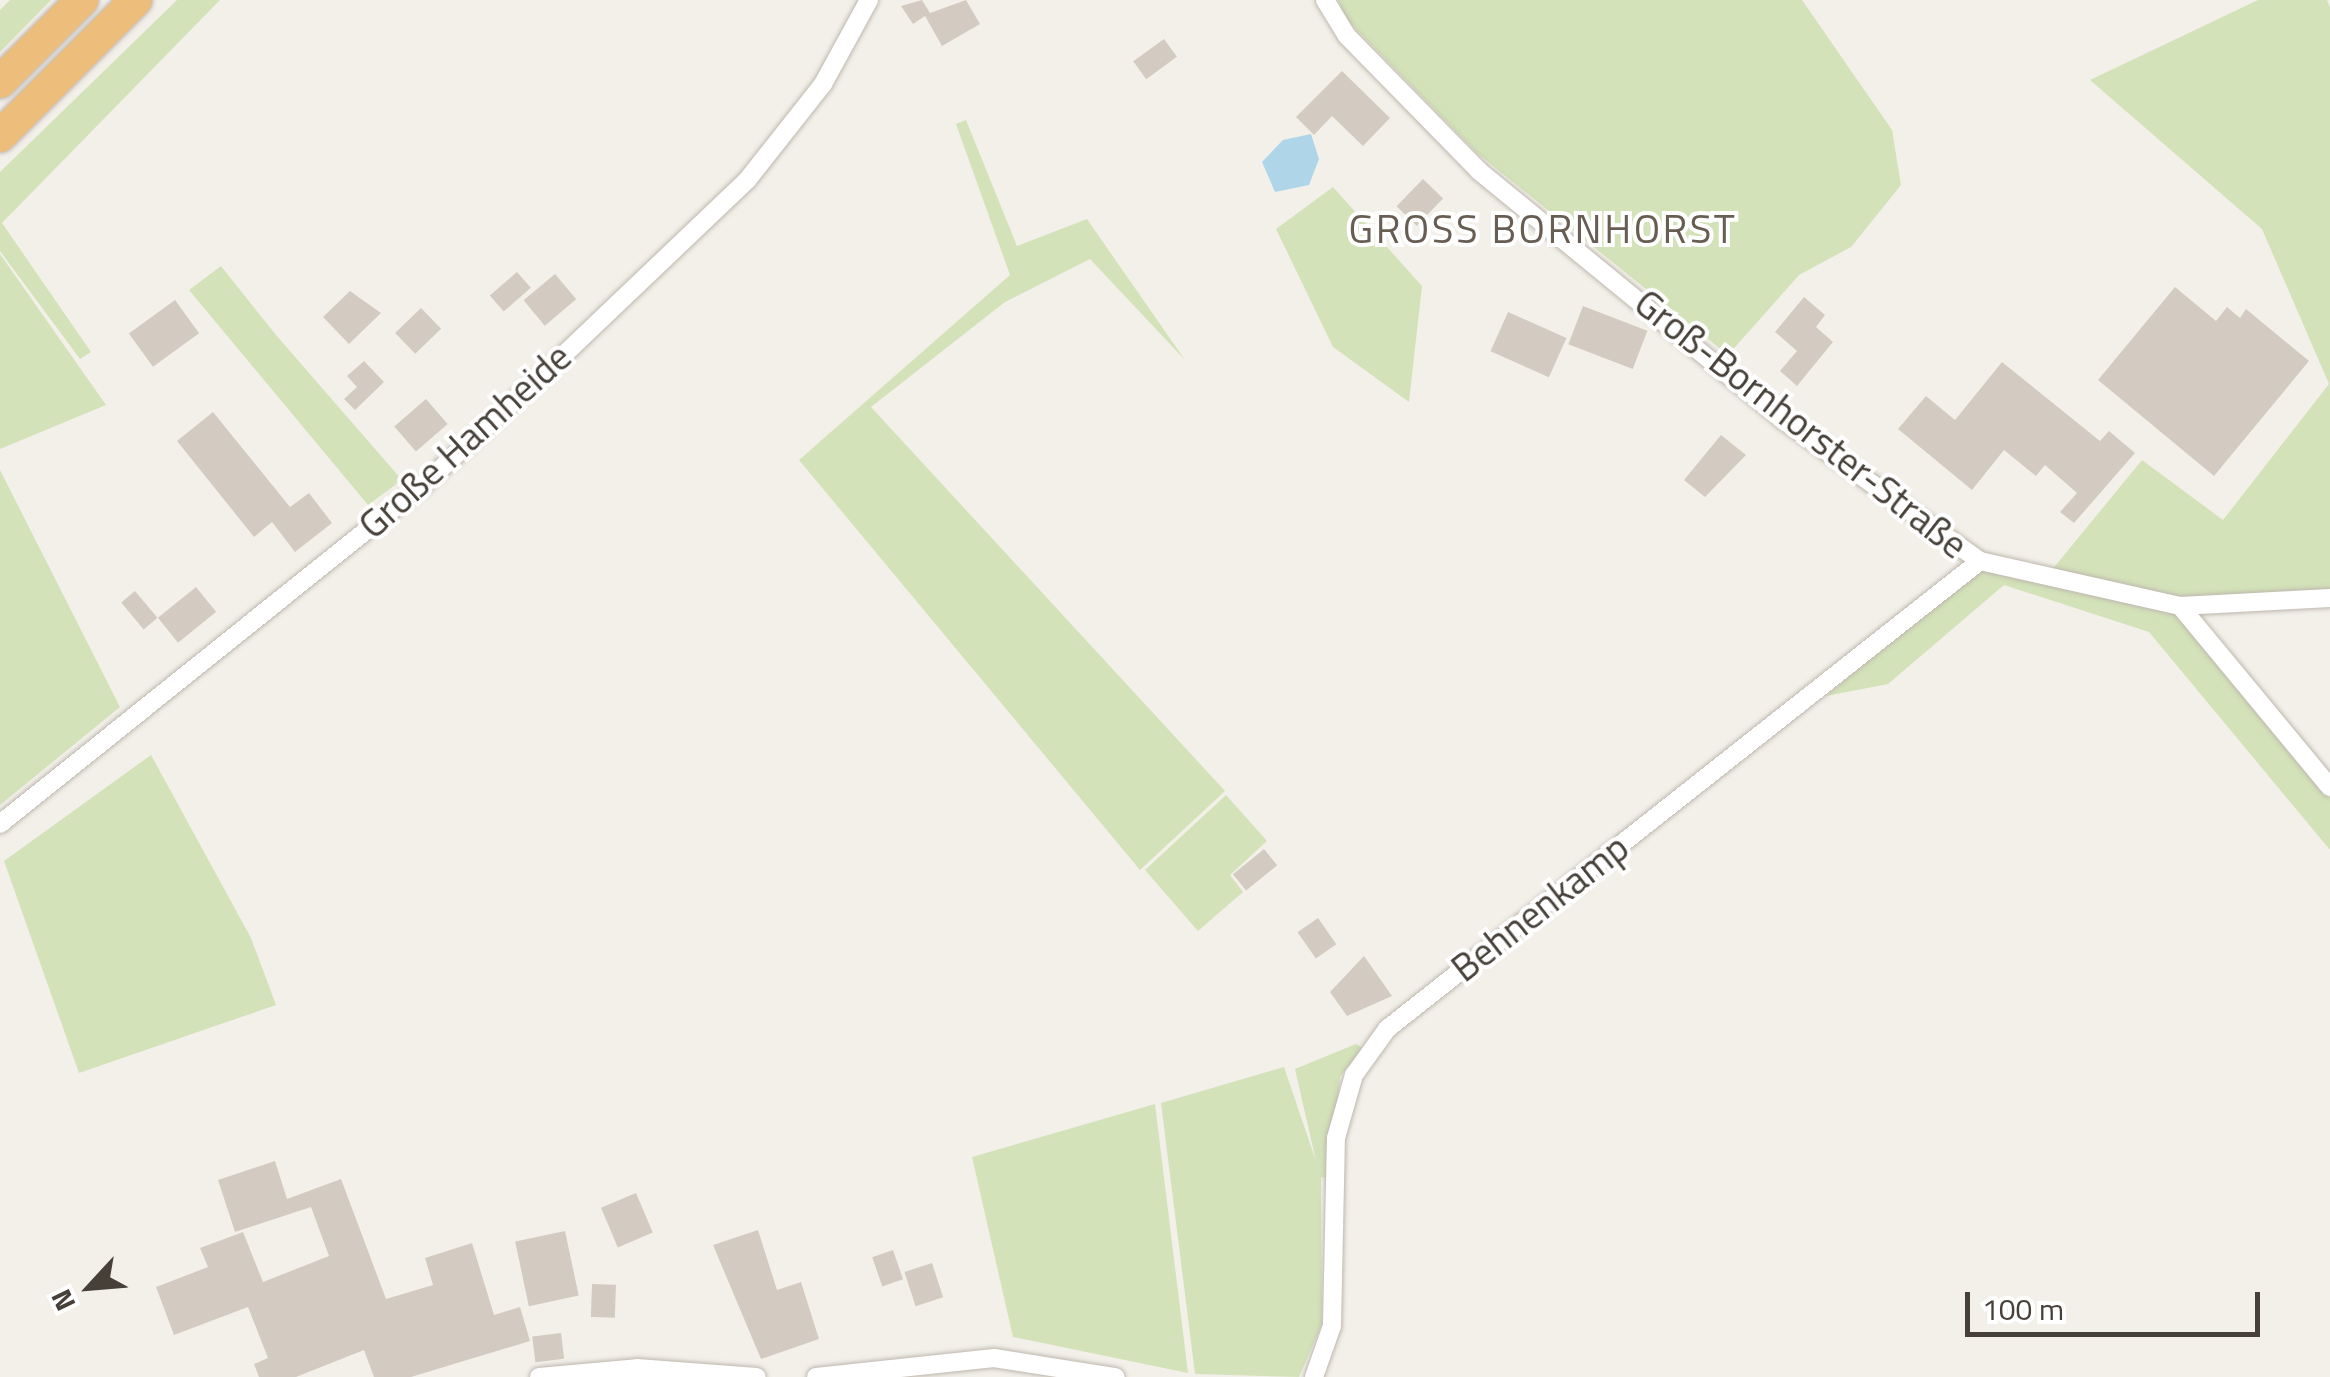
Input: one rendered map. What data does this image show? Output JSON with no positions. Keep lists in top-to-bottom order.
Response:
{
  "streets": {
    "street": ["Groß-Bornhorster-Straße", "Große Hamheide", "Behnenkamp"]
  },
  "crossings": [
    ["Groß-Bornhorster-Straße", "Behnenkamp"]
  ],
  "districts": ["GROSS BORNHORST"],
  "scale_bar": "100 m",
  "north": "bottom left"
}
